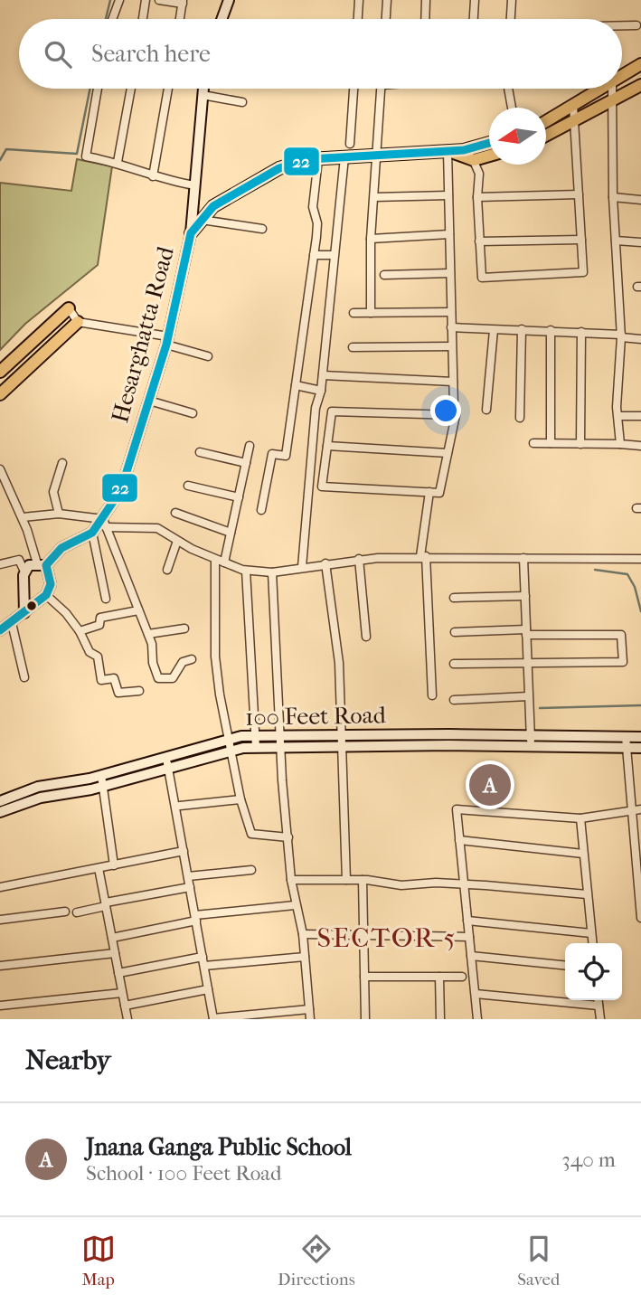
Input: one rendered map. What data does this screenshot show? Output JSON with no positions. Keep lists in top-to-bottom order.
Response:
{
  "streets": {
    "main road": ["Hesarghatta Road", "100 Feet Road"]
  },
  "districts": ["SECTOR 5"],
  "lines": ["transit line 22"],
  "north": "left",
  "page": {
    "search": "Search here",
    "pins": "A",
    "heading": "Nearby",
    "list": [
      {
        "mark": "A",
        "name": "Jnana Ganga Public School",
        "note": "School · 100 Feet Road",
        "value": "340 m"
      }
    ],
    "nav": ["Map", "Directions", "Saved"]
  }
}
